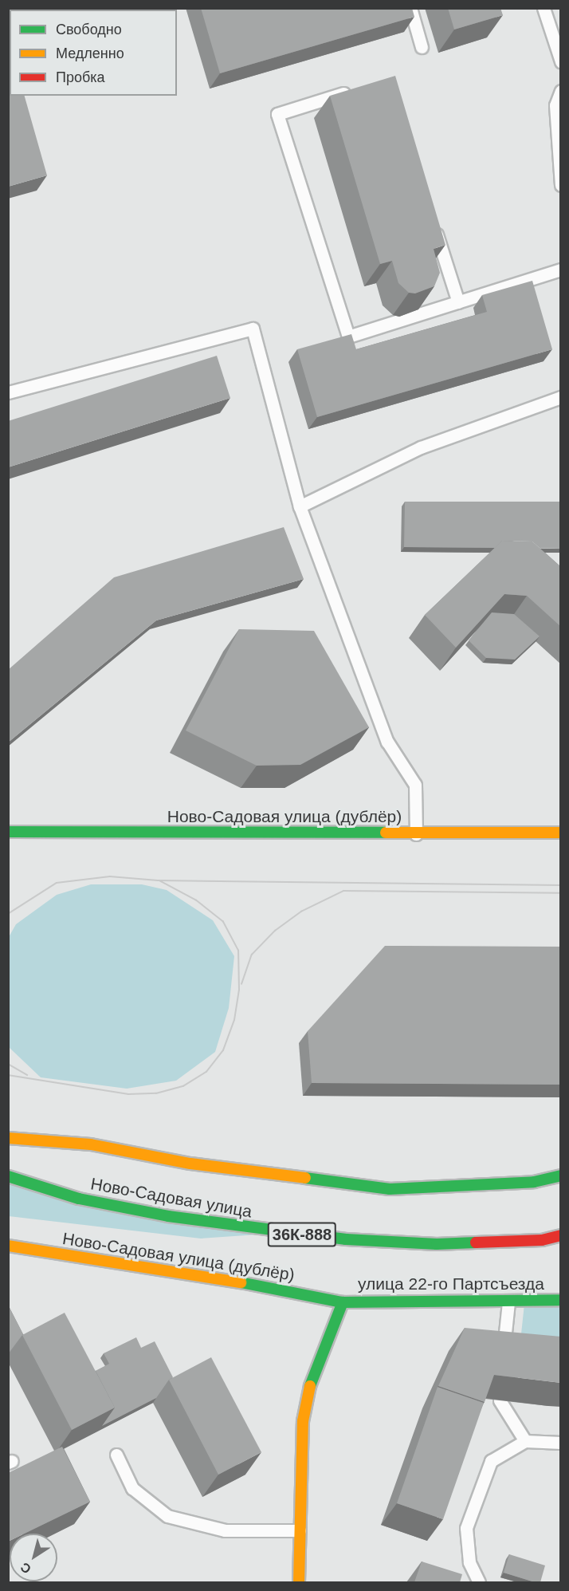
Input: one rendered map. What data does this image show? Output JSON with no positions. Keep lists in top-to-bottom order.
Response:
{
  "streets": {
    "main road": [
      "Ново-Садовая улица (дублёр)",
      "Ново-Садовая улица",
      "36К-888",
      "улица 22-го Партсъезда"
    ]
  },
  "crossings": [
    ["Ново-Садовая улица (дублёр)", "улица 22-го Партсъезда"]
  ],
  "legend": ["Свободно", "Медленно", "Пробка"],
  "north": "bottom left"
}
